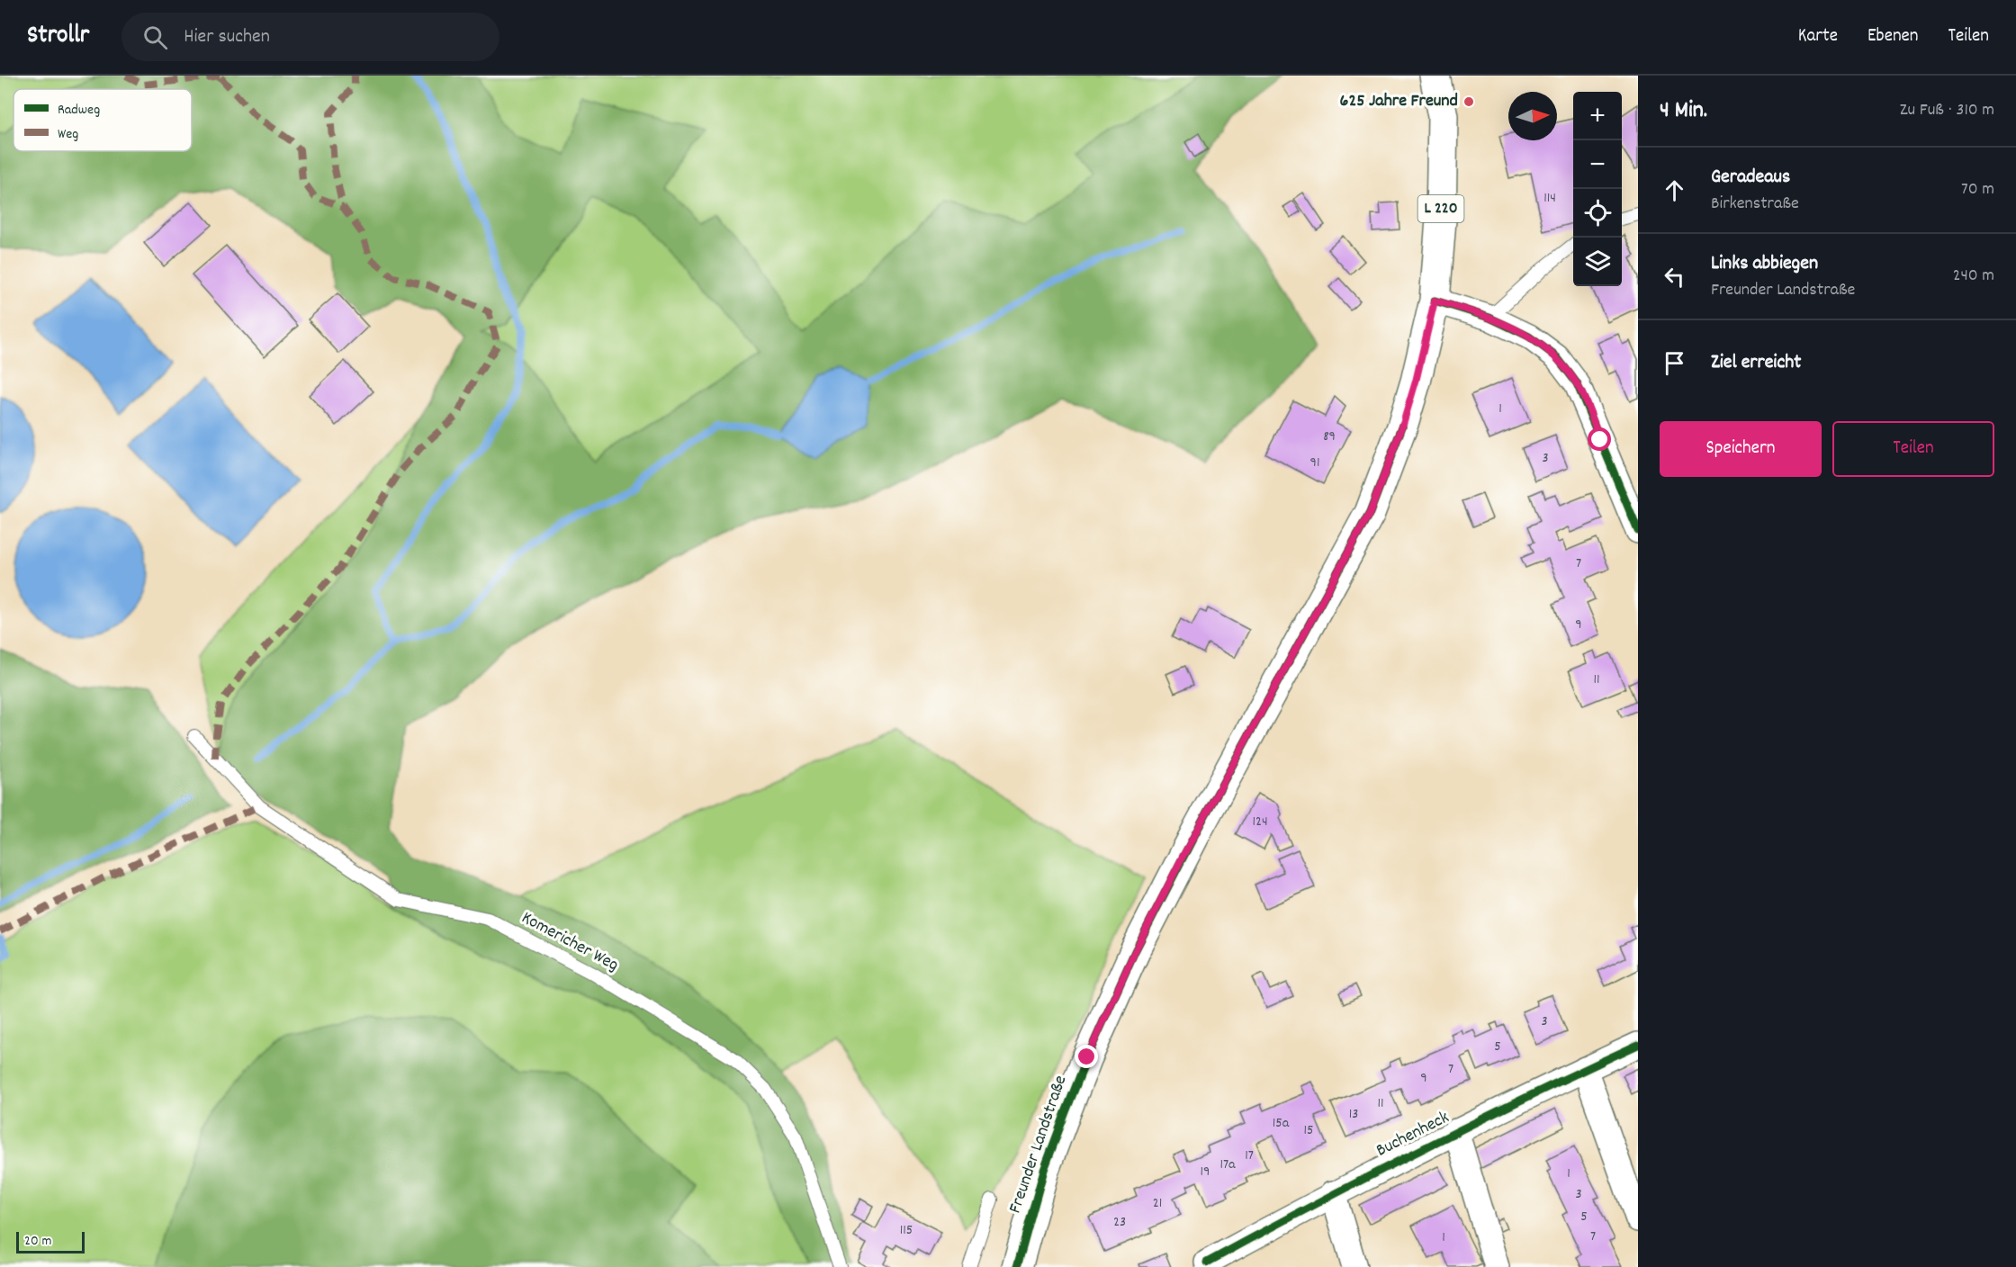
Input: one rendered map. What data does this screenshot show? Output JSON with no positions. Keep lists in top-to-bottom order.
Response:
{
  "streets": {
    "main road": ["L 220", "Freunder Landstraße"],
    "street": ["Buchenheck"],
    "lane": ["Komericher Weg"]
  },
  "places": ["625 Jahre Freund"],
  "house_numbers": [
    "114",
    "1",
    "89",
    "3",
    "91",
    "7",
    "9",
    "11",
    "124",
    "3",
    "5",
    "7",
    "9",
    "11",
    "13",
    "15a",
    "15",
    "17",
    "17a",
    "19",
    "1",
    "3",
    "21",
    "5",
    "23",
    "115",
    "7",
    "1"
  ],
  "legend": ["Radweg", "Weg"],
  "scale_bar": "20 m",
  "north": "right",
  "page": {
    "header": "Strollr",
    "search": "Hier suchen",
    "nav": ["Karte", "Ebenen", "Teilen"],
    "heading": ["4 Min.", "Zu Fuß · 310 m"],
    "map_buttons": ["+", "−"],
    "list": [
      ["Geradeaus", "Birkenstraße", "70 m"],
      ["Links abbiegen", "Freunder Landstraße", "240 m"],
      "Ziel erreicht"
    ],
    "buttons": ["Speichern", "Teilen"],
    "scale": "20 m"
  }
}
